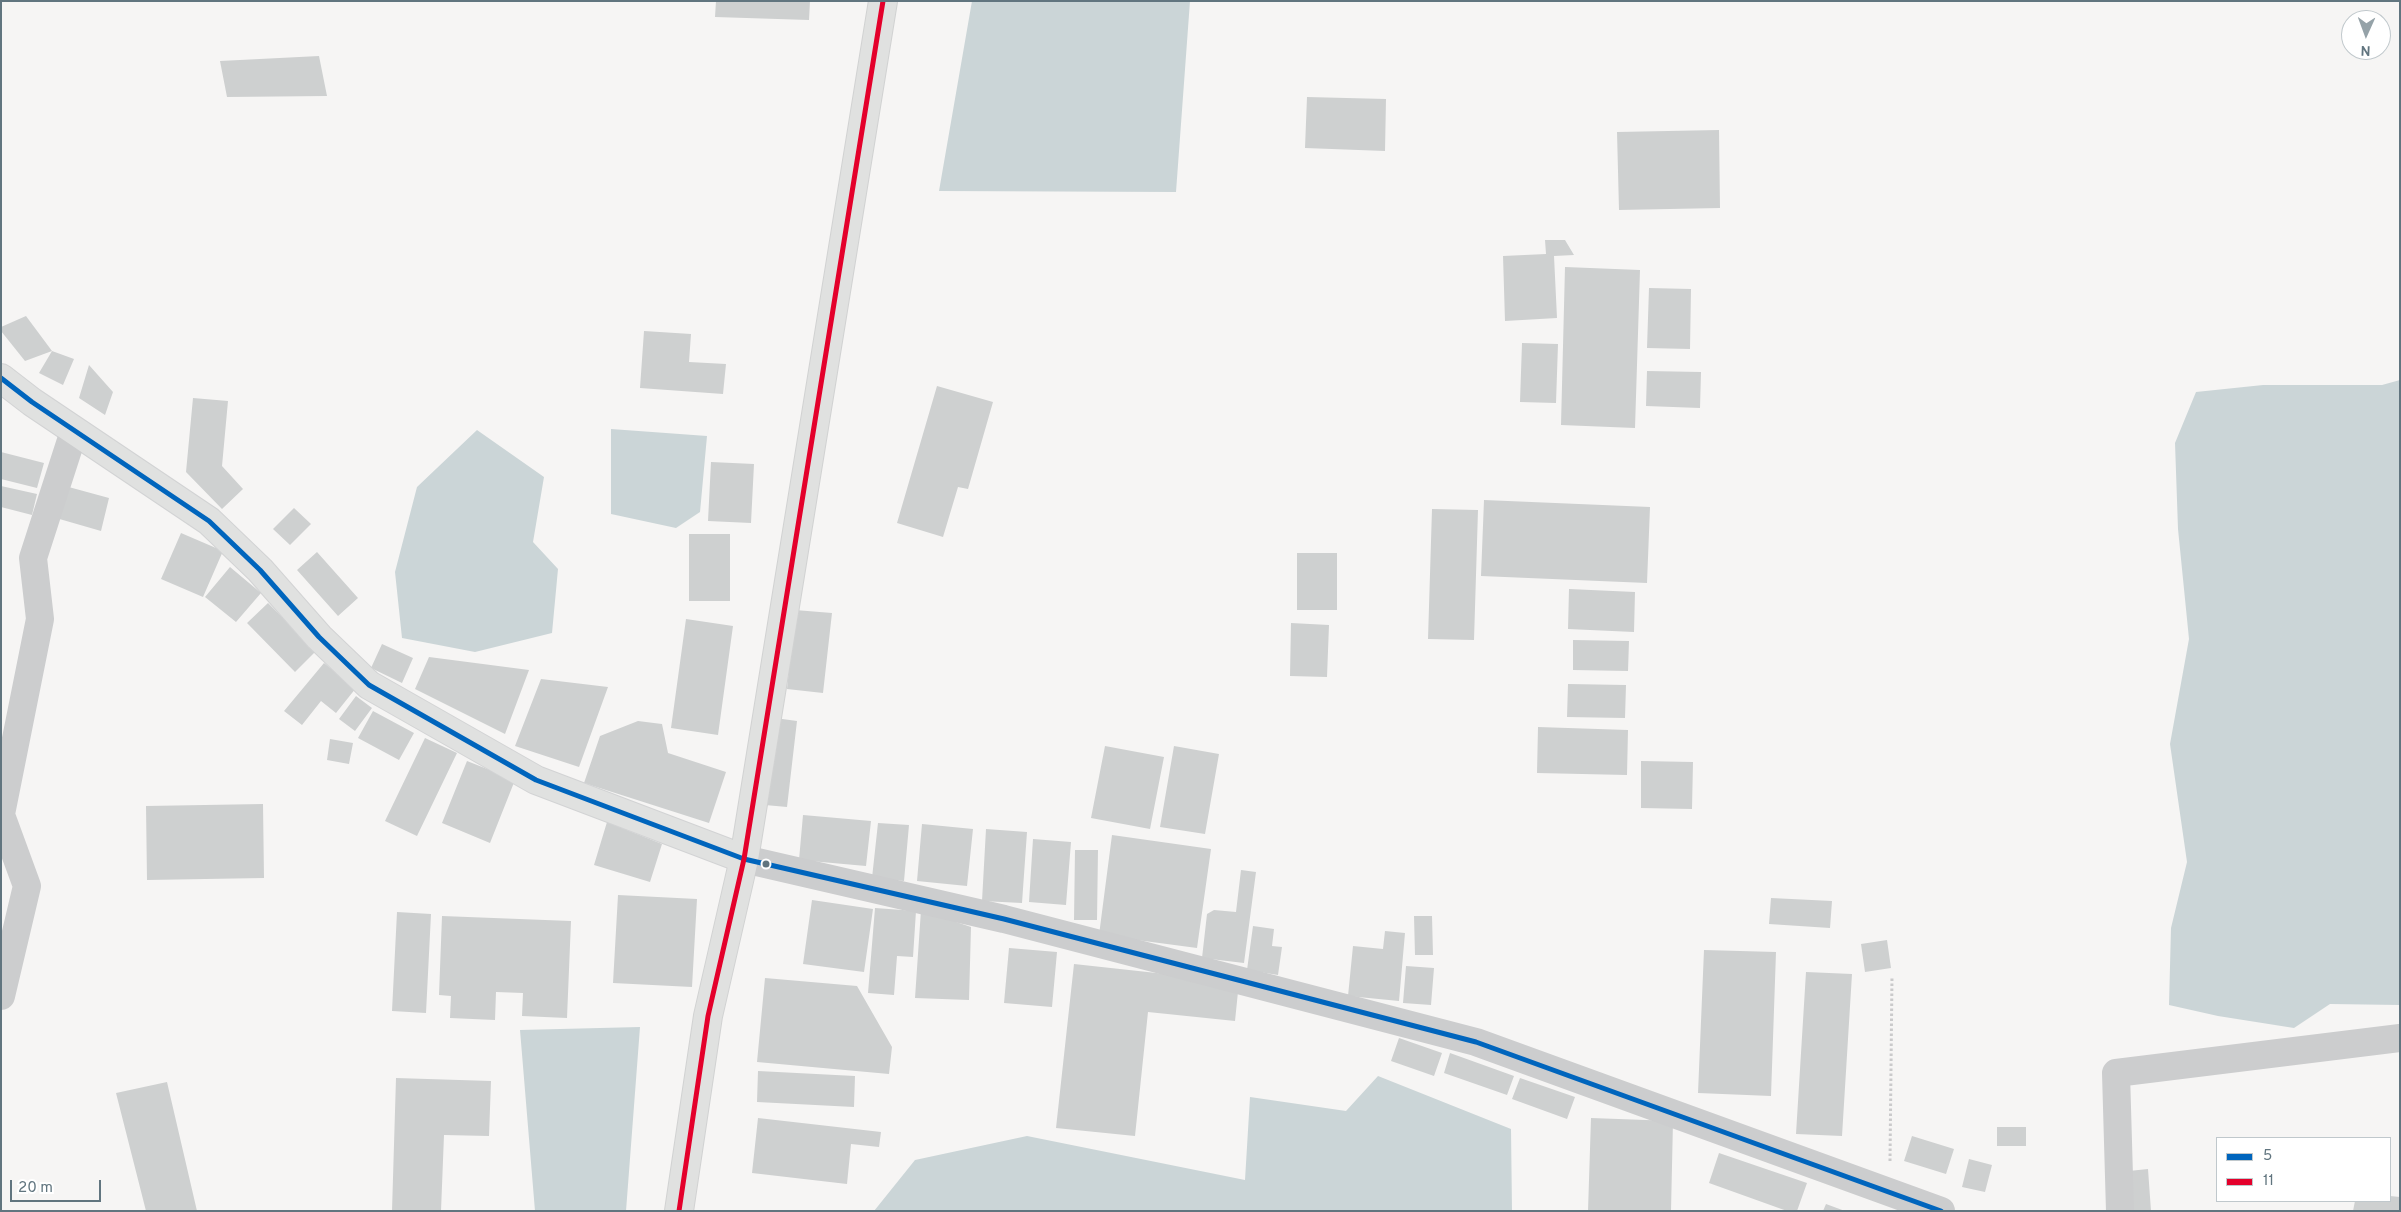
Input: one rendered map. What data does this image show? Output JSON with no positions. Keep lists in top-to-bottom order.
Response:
{
  "lines": ["transit line 11", "transit line 5"],
  "legend": ["5", "11"],
  "scale_bar": "20 m",
  "north": "bottom"
}
